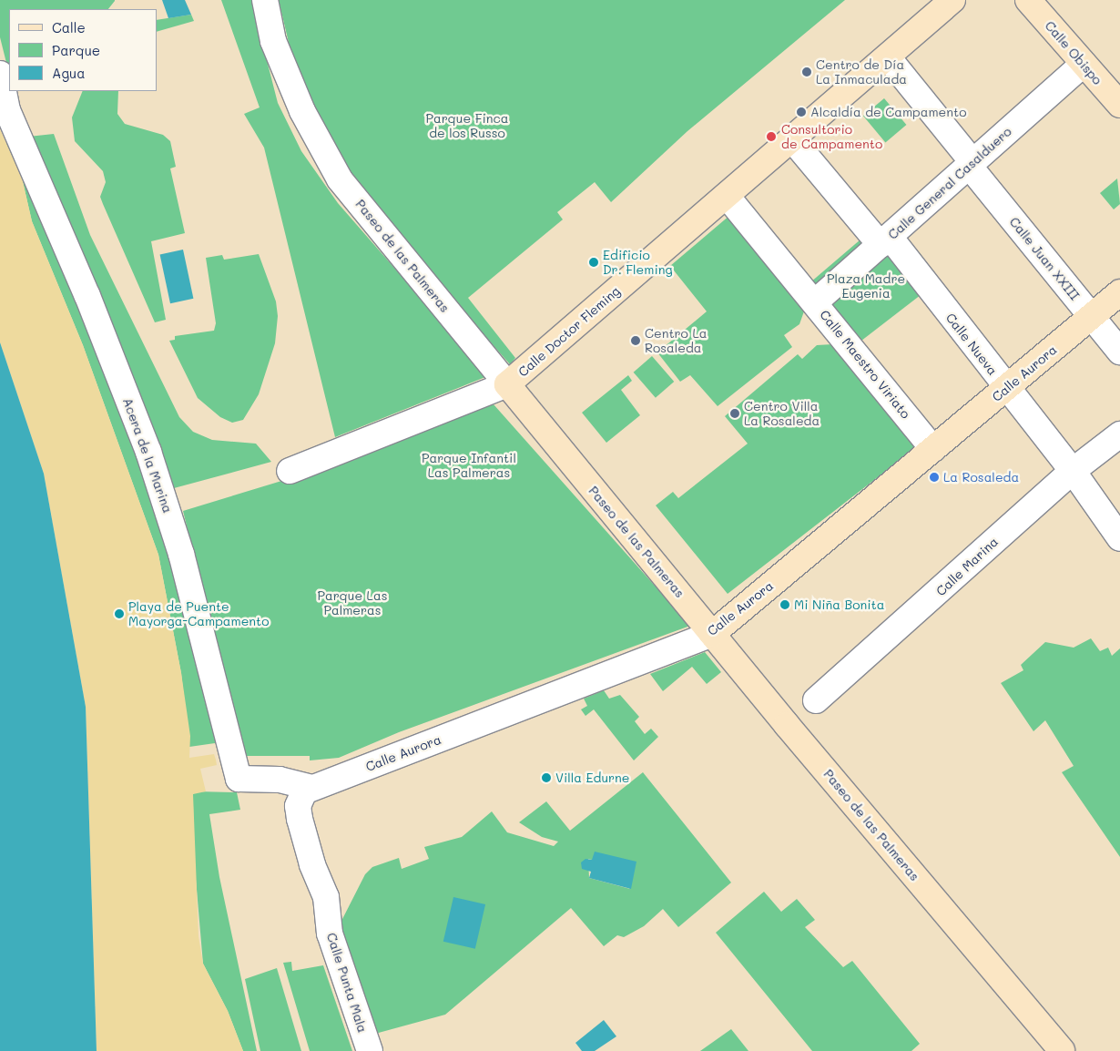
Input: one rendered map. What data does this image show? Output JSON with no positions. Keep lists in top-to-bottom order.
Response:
{
  "streets": {
    "street": [
      "Calle Obispo",
      "Calle General Casalduero",
      "Paseo de las Palmeras",
      "Calle Juan XXIII",
      "Calle Doctor Fleming",
      "Calle Nueva",
      "Calle Maestro Viriato",
      "Calle Aurora",
      "Acera de la Marina",
      "Calle Marina",
      "Calle Punta Mala"
    ]
  },
  "crossings": [
    ["Calle Obispo", "Calle General Casalduero"],
    ["Calle General Casalduero", "Calle Juan XXIII"],
    ["Calle General Casalduero", "Calle Nueva"],
    ["Calle General Casalduero", "Calle Maestro Viriato"],
    ["Paseo de las Palmeras", "Calle Doctor Fleming"],
    ["Paseo de las Palmeras", "Calle Aurora"],
    ["Calle Juan XXIII", "Calle Doctor Fleming"],
    ["Calle Juan XXIII", "Calle Aurora"],
    ["Calle Doctor Fleming", "Calle Nueva"],
    ["Calle Doctor Fleming", "Calle Maestro Viriato"],
    ["Calle Nueva", "Calle Aurora"],
    ["Calle Nueva", "Calle Marina"],
    ["Calle Maestro Viriato", "Calle Aurora"],
    ["Calle Aurora", "Acera de la Marina"],
    ["Calle Aurora", "Calle Punta Mala"],
    ["Acera de la Marina", "Calle Punta Mala"]
  ],
  "parks": [
    "Parque Finca de los Russo",
    "Plaza Madre Eugenia",
    "Parque Infantil Las Palmeras",
    "Parque Las Palmeras"
  ],
  "places": [
    "Centro de Día La Inmaculada",
    "Alcaldía de Campamento",
    "Consultorio de Campamento",
    "Edificio Dr. Fleming",
    "Centro La Rosaleda",
    "Centro Villa La Rosaleda",
    "La Rosaleda",
    "Mi Niña Bonita",
    "Playa de Puente Mayorga-Campamento",
    "Villa Edurne"
  ],
  "legend": ["Calle", "Parque", "Agua"]
}
